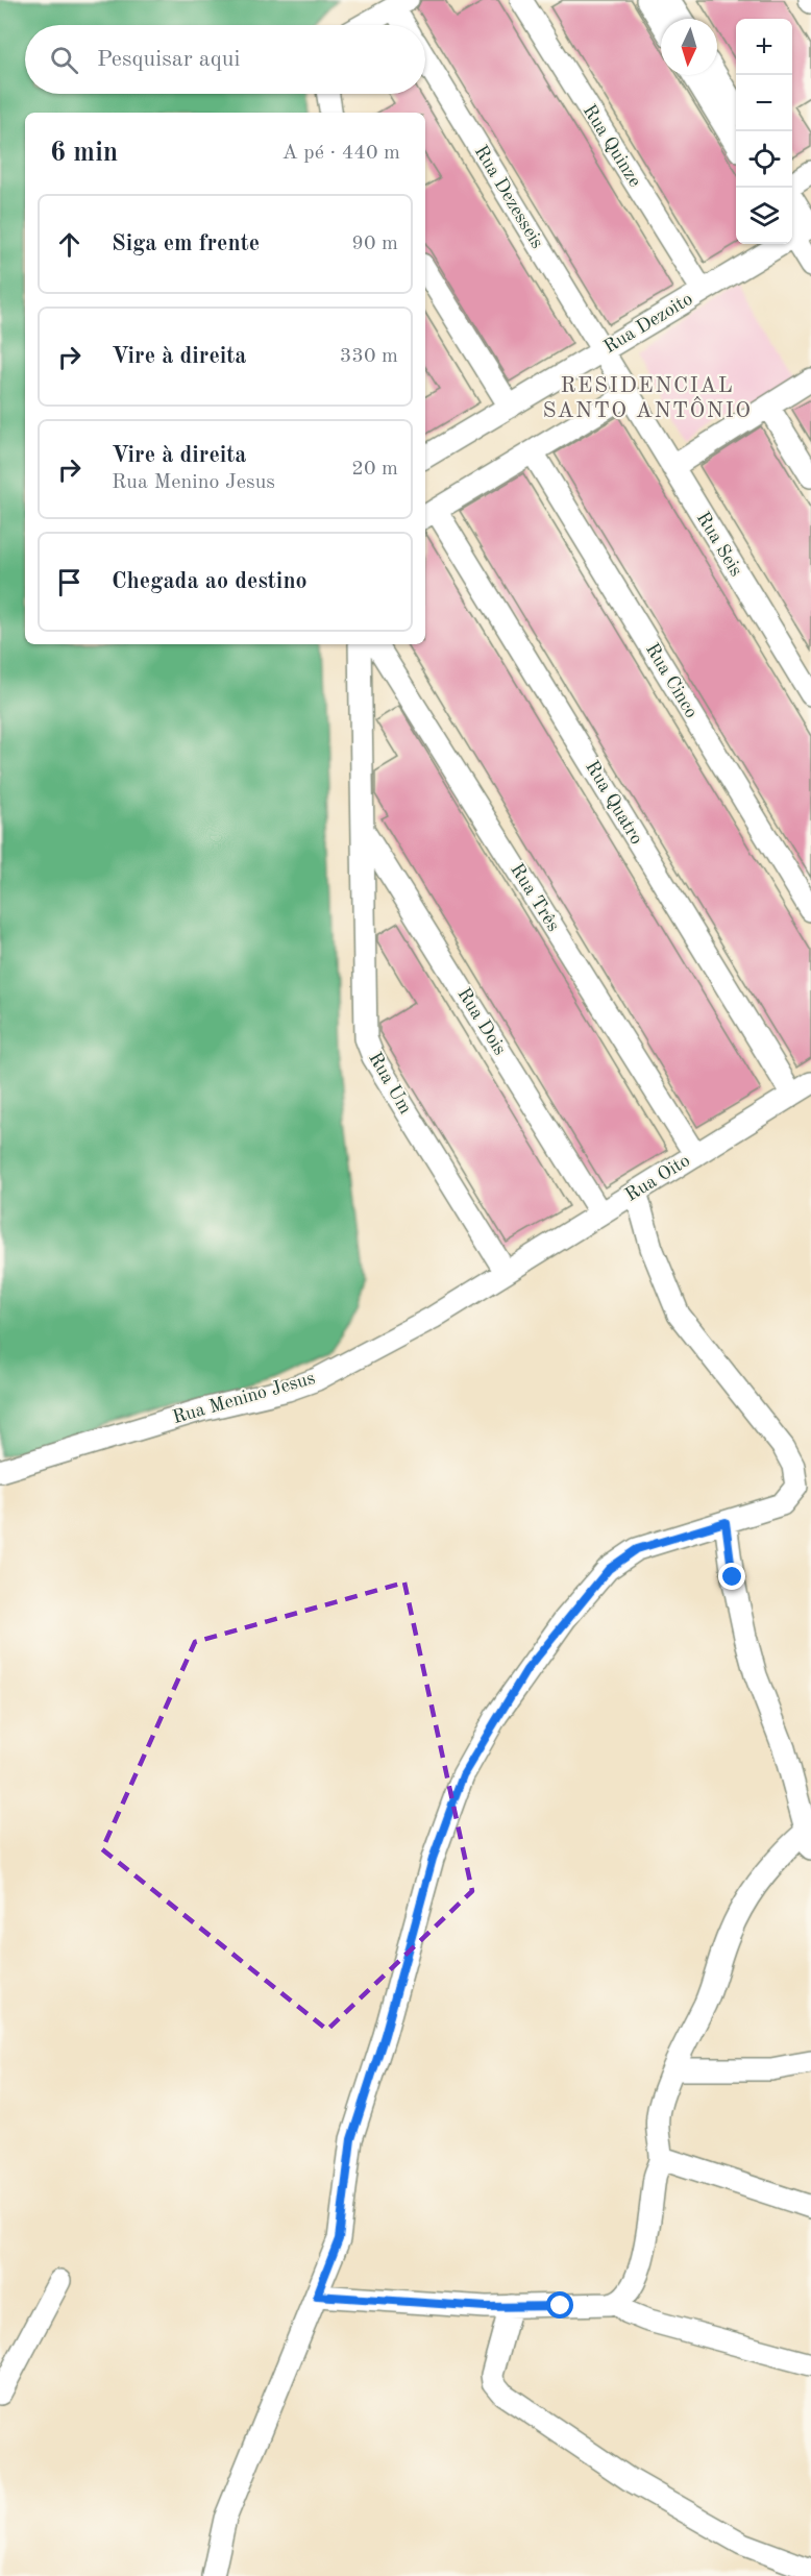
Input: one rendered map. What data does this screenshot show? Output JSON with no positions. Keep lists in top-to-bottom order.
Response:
{
  "streets": {
    "street": [
      "Rua Quinze",
      "Rua Dezesseis",
      "Rua Dezoito",
      "Rua Seis",
      "Rua Cinco",
      "Rua Quatro",
      "Rua Três",
      "Rua Dois",
      "Rua Um",
      "Rua Oito",
      "Rua Menino Jesus"
    ]
  },
  "crossings": [
    ["Rua Quinze", "Rua Dezoito"],
    ["Rua Dezesseis", "Rua Dezoito"],
    ["Rua Dezesseis", "Rua Seis"],
    ["Rua Dezoito", "Rua Seis"],
    ["Rua Quatro", "Rua Oito"],
    ["Rua Três", "Rua Oito"],
    ["Rua Dois", "Rua Um"],
    ["Rua Dois", "Rua Oito"],
    ["Rua Um", "Rua Oito"],
    ["Rua Um", "Rua Menino Jesus"],
    ["Rua Oito", "Rua Menino Jesus"]
  ],
  "districts": ["RESIDENCIAL SANTO ANTÔNIO"],
  "north": "bottom",
  "page": {
    "map_buttons": ["+", "−"],
    "search": "Pesquisar aqui",
    "heading": ["6 min", "A pé · 440 m"],
    "list": [
      ["Siga em frente", "90 m"],
      ["Vire à direita", "330 m"],
      ["Vire à direita", "Rua Menino Jesus", "20 m"],
      "Chegada ao destino"
    ]
  }
}
